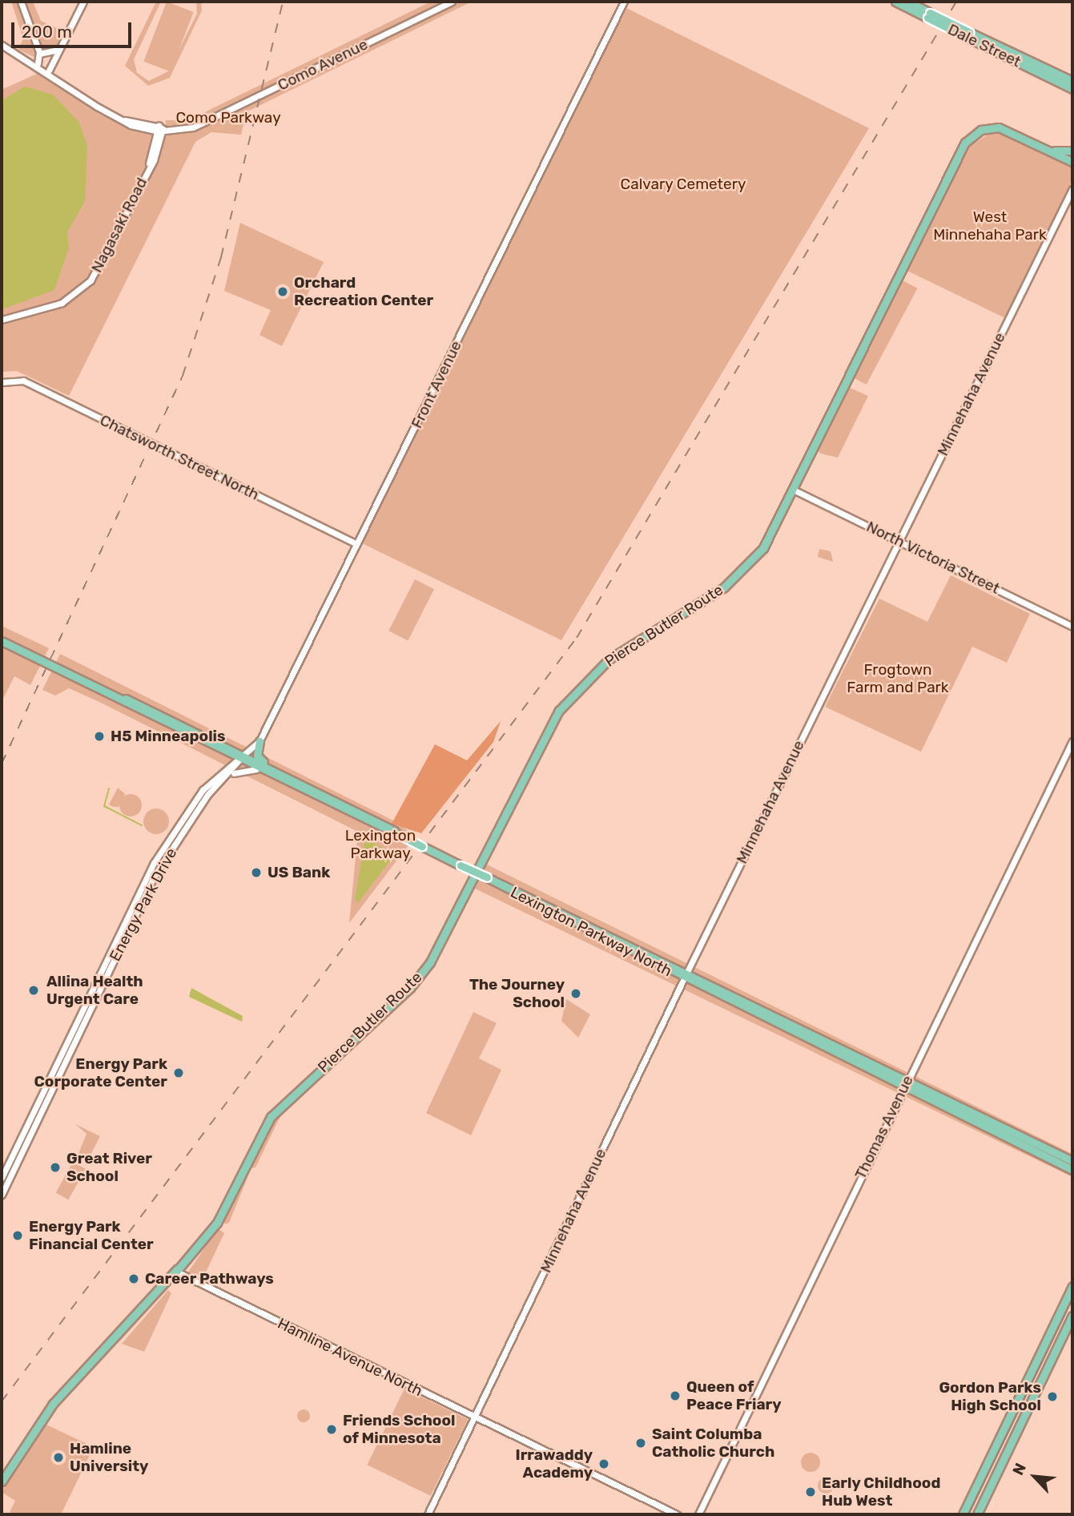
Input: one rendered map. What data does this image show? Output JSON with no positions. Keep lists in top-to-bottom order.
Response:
{
  "streets": {
    "main road": ["Dale Street", "Pierce Butler Route", "Lexington Parkway North"],
    "street": [
      "Como Avenue",
      "Nagasaki Road",
      "Front Avenue",
      "Minnehaha Avenue",
      "Chatsworth Street North",
      "North Victoria Street",
      "Energy Park Drive",
      "Thomas Avenue",
      "Hamline Avenue North"
    ]
  },
  "crossings": [
    ["Front Avenue", "Chatsworth Street North"],
    ["Front Avenue", "Energy Park Drive"],
    ["Minnehaha Avenue", "North Victoria Street"],
    ["Minnehaha Avenue", "Lexington Parkway North"],
    ["Minnehaha Avenue", "Hamline Avenue North"],
    ["North Victoria Street", "Pierce Butler Route"],
    ["Pierce Butler Route", "Hamline Avenue North"],
    ["Lexington Parkway North", "Thomas Avenue"]
  ],
  "parks": [
    "Como Parkway",
    "Calvary Cemetery",
    "West Minnehaha Park",
    "Frogtown Farm and Park",
    "Lexington Parkway"
  ],
  "places": [
    "Orchard Recreation Center",
    "H5 Minneapolis",
    "US Bank",
    "Allina Health Urgent Care",
    "The Journey School",
    "Energy Park Corporate Center",
    "Great River School",
    "Energy Park Financial Center",
    "Career Pathways",
    "Queen of Peace Friary",
    "Gordon Parks High School",
    "Friends School of Minnesota",
    "Saint Columba Catholic Church",
    "Hamline University",
    "Irrawaddy Academy",
    "Early Childhood Hub West"
  ],
  "scale_bar": "200 m",
  "north": "top left"
}
